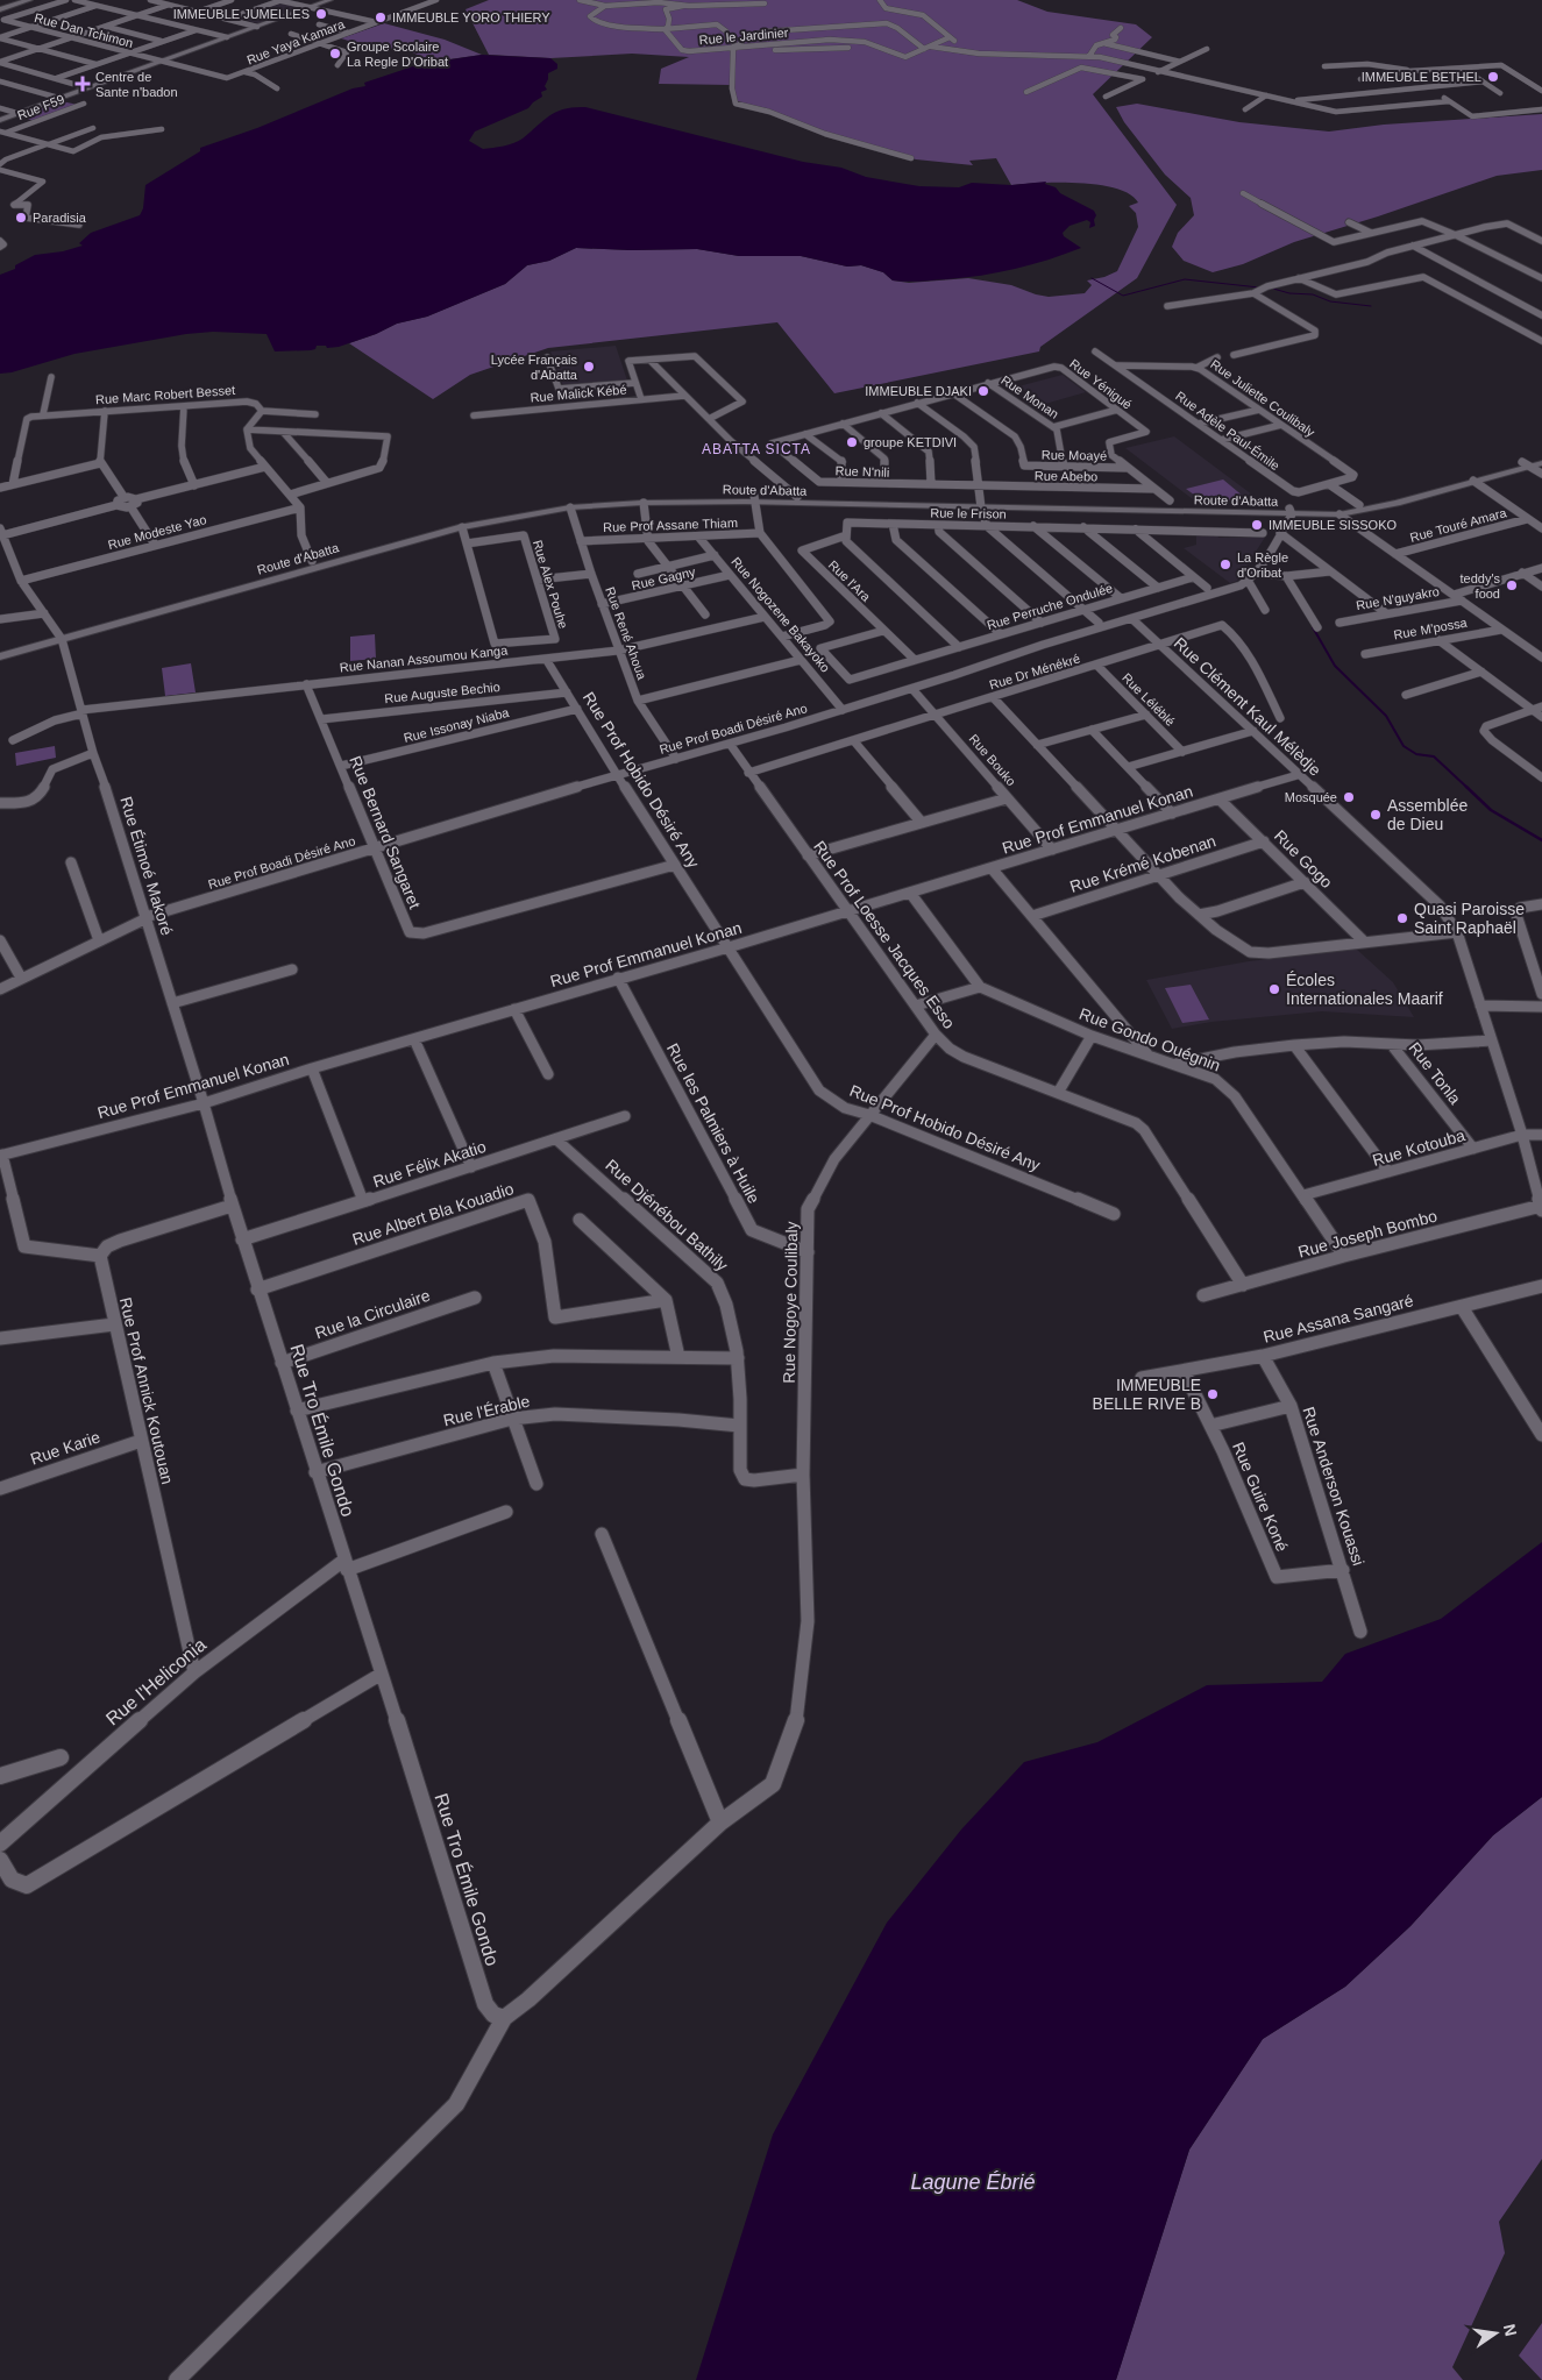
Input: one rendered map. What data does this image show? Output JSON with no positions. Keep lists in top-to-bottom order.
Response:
{
  "streets": {
    "street": [
      "Rue Dan Tchimon",
      "Rue le Jardinier",
      "Rue Yaya Kamara",
      "Rue F59",
      "Rue Yénigué",
      "Rue Malick Kébé",
      "Rue Marc Robert Besset",
      "Rue Monan",
      "Rue Juliette Coulibaly",
      "Rue Adèle Paul-Émile",
      "Rue Moayé",
      "Rue N'nili",
      "Rue Abebo",
      "Route d'Abatta",
      "Rue le Frison",
      "Rue Prof Assane Thiam",
      "Rue Touré Amara",
      "Rue Modeste Yao",
      "Rue Gagny",
      "Rue l'Ara",
      "Rue Alex Pouhe",
      "Rue N'guyakro",
      "Rue Perruche Ondulée",
      "Rue Nogozene Bakayoko",
      "Rue M'possa",
      "Rue René Ahoua",
      "Rue Nanan Assoumou Kanga",
      "Rue Dr Ménékré",
      "Rue Auguste Bechio",
      "Rue Léléblé",
      "Rue Clément Kaul Mélèdje",
      "Rue Issonay Niaba",
      "Rue Prof Boadi Désiré Ano",
      "Rue Bouko",
      "Rue Prof Hobido Désiré Any",
      "Rue Prof Emmanuel Konan",
      "Rue Bernard Sangaret",
      "Rue Gogo",
      "Rue Krémé Kobenan",
      "Rue Étimoé Makoré",
      "Rue Prof Loesse Jacques Esso",
      "Rue Gondo Ouégnin",
      "Rue Tonla",
      "Rue les Palmiers à Huile",
      "Rue Kotouba",
      "Rue Félix Akatio",
      "Rue Albert Bla Kouadio",
      "Rue Djénébou Bathily",
      "Rue Joseph Bombo",
      "Rue Nogoye Coulibaly",
      "Rue la Circulaire",
      "Rue Assana Sangaré",
      "Rue Prof Annick Koutouan",
      "Rue l'Érable",
      "Rue Tro Émile Gondo",
      "Rue Karie",
      "Rue Anderson Kouassi",
      "Rue Guire Koné",
      "Rue l'Heliconia"
    ]
  },
  "crossings": [
    ["Rue Dan Tchimon", "Rue Yaya Kamara"],
    ["Rue Yénigué", "Rue Monan"],
    ["Rue Yénigué", "Rue Moayé"],
    ["Rue Yénigué", "Rue N'nili"],
    ["Rue Yénigué", "Rue Abebo"],
    ["Rue Monan", "Rue Moayé"],
    ["Rue Juliette Coulibaly", "Rue Adèle Paul-Émile"],
    ["Rue N'nili", "Rue Abebo"],
    ["Route d'Abatta", "Rue Prof Assane Thiam"],
    ["Route d'Abatta", "Rue Alex Pouhe"],
    ["Route d'Abatta", "Rue René Ahoua"],
    ["Route d'Abatta", "Rue Étimoé Makoré"],
    ["Rue le Frison", "Rue l'Ara"],
    ["Rue Prof Assane Thiam", "Rue Nogozene Bakayoko"],
    ["Rue Prof Assane Thiam", "Rue René Ahoua"],
    ["Rue Gagny", "Rue Nogozene Bakayoko"],
    ["Rue Gagny", "Rue René Ahoua"],
    ["Rue l'Ara", "Rue Perruche Ondulée"],
    ["Rue Nogozene Bakayoko", "Rue Nanan Assoumou Kanga"],
    ["Rue Nogozene Bakayoko", "Rue Prof Boadi Désiré Ano"],
    ["Rue René Ahoua", "Rue Nanan Assoumou Kanga"],
    ["Rue René Ahoua", "Rue Prof Boadi Désiré Ano"],
    ["Rue Nanan Assoumou Kanga", "Rue Prof Hobido Désiré Any"],
    ["Rue Nanan Assoumou Kanga", "Rue Bernard Sangaret"],
    ["Rue Nanan Assoumou Kanga", "Rue Étimoé Makoré"],
    ["Rue Dr Ménékré", "Rue Léléblé"],
    ["Rue Dr Ménékré", "Rue Clément Kaul Mélèdje"],
    ["Rue Dr Ménékré", "Rue Bouko"],
    ["Rue Dr Ménékré", "Rue Prof Loesse Jacques Esso"],
    ["Rue Auguste Bechio", "Rue Prof Hobido Désiré Any"],
    ["Rue Auguste Bechio", "Rue Bernard Sangaret"],
    ["Rue Clément Kaul Mélèdje", "Rue Prof Boadi Désiré Ano"],
    ["Rue Clément Kaul Mélèdje", "Rue Prof Emmanuel Konan"],
    ["Rue Clément Kaul Mélèdje", "Rue Kotouba"],
    ["Rue Clément Kaul Mélèdje", "Rue Joseph Bombo"],
    ["Rue Issonay Niaba", "Rue Prof Hobido Désiré Any"],
    ["Rue Issonay Niaba", "Rue Bernard Sangaret"],
    ["Rue Prof Boadi Désiré Ano", "Rue Bouko"],
    ["Rue Prof Boadi Désiré Ano", "Rue Prof Hobido Désiré Any"],
    ["Rue Prof Boadi Désiré Ano", "Rue Bernard Sangaret"],
    ["Rue Prof Boadi Désiré Ano", "Rue Étimoé Makoré"],
    ["Rue Prof Boadi Désiré Ano", "Rue Prof Loesse Jacques Esso"],
    ["Rue Bouko", "Rue Prof Emmanuel Konan"],
    ["Rue Prof Hobido Désiré Any", "Rue Prof Emmanuel Konan"],
    ["Rue Prof Hobido Désiré Any", "Rue Bernard Sangaret"],
    ["Rue Prof Hobido Désiré Any", "Rue Nogoye Coulibaly"],
    ["Rue Prof Emmanuel Konan", "Rue Gogo"],
    ["Rue Prof Emmanuel Konan", "Rue Étimoé Makoré"],
    ["Rue Prof Emmanuel Konan", "Rue Prof Loesse Jacques Esso"],
    ["Rue Prof Emmanuel Konan", "Rue Gondo Ouégnin"],
    ["Rue Prof Emmanuel Konan", "Rue les Palmiers à Huile"],
    ["Rue Prof Emmanuel Konan", "Rue Tro Émile Gondo"],
    ["Rue Gogo", "Rue Krémé Kobenan"],
    ["Rue Étimoé Makoré", "Rue Tro Émile Gondo"],
    ["Rue Prof Loesse Jacques Esso", "Rue Joseph Bombo"],
    ["Rue Prof Loesse Jacques Esso", "Rue Nogoye Coulibaly"],
    ["Rue Gondo Ouégnin", "Rue Kotouba"],
    ["Rue Gondo Ouégnin", "Rue Joseph Bombo"],
    ["Rue Tonla", "Rue Kotouba"],
    ["Rue les Palmiers à Huile", "Rue Nogoye Coulibaly"],
    ["Rue Félix Akatio", "Rue Djénébou Bathily"],
    ["Rue Félix Akatio", "Rue Tro Émile Gondo"],
    ["Rue Albert Bla Kouadio", "Rue Tro Émile Gondo"],
    ["Rue Djénébou Bathily", "Rue Nogoye Coulibaly"],
    ["Rue Djénébou Bathily", "Rue l'Érable"],
    ["Rue la Circulaire", "Rue Tro Émile Gondo"],
    ["Rue Assana Sangaré", "Rue Anderson Kouassi"],
    ["Rue Assana Sangaré", "Rue Guire Koné"],
    ["Rue Prof Annick Koutouan", "Rue Karie"],
    ["Rue Prof Annick Koutouan", "Rue l'Heliconia"],
    ["Rue l'Érable", "Rue Tro Émile Gondo"],
    ["Rue Tro Émile Gondo", "Rue l'Heliconia"],
    ["Rue Anderson Kouassi", "Rue Guire Koné"]
  ],
  "districts": ["ABATTA SICTA"],
  "water": ["Lagune Ébrié"],
  "places": {
    "other": [
      "IMMEUBLE JUMELLES",
      "IMMEUBLE YORO THIERY",
      "Groupe Scolaire La Regle D'Oribat",
      "IMMEUBLE BETHEL",
      "Paradisia",
      "Lycée Français d'Abatta",
      "IMMEUBLE DJAKI",
      "groupe KETDIVI",
      "IMMEUBLE SISSOKO",
      "La Règle d'Oribat",
      "teddy's food",
      "Mosquée",
      "Assemblée de Dieu",
      "Quasi Paroisse Saint Raphaël",
      "Écoles Internationales Maarif",
      "IMMEUBLE BELLE RIVE B"
    ],
    "health": ["Centre de Sante n'badon"]
  },
  "north": "right"
}
